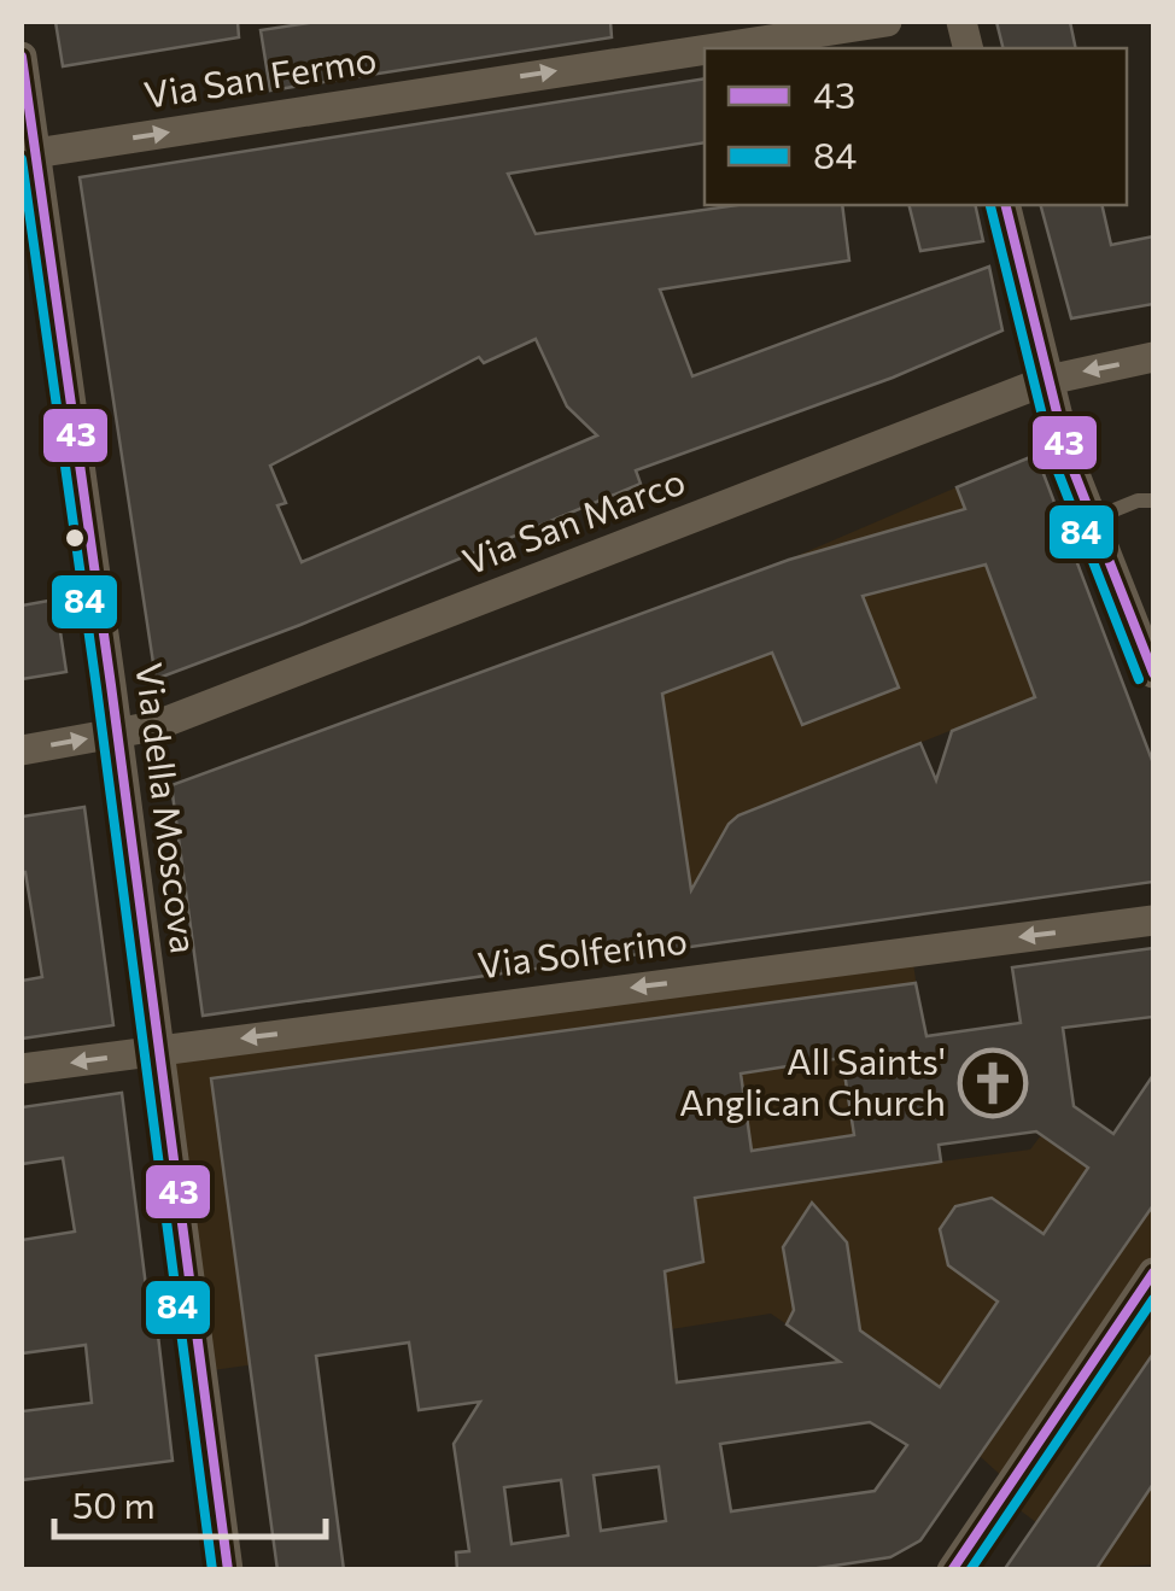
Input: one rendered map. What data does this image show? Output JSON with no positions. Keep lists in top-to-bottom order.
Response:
{
  "streets": {
    "street": [
      "Via San Fermo",
      "Via San Marco",
      "Via della Moscova",
      "Via Solferino"
    ]
  },
  "crossings": [
    ["Via San Fermo", "Via della Moscova"],
    ["Via San Marco", "Via della Moscova"],
    ["Via della Moscova", "Via Solferino"]
  ],
  "one_way": ["Via San Fermo", "Via Solferino"],
  "places": {
    "church": ["All Saints' Anglican Church"]
  },
  "lines": ["transit line 43", "transit line 84"],
  "legend": ["43", "84"],
  "scale_bar": "50 m"
}
